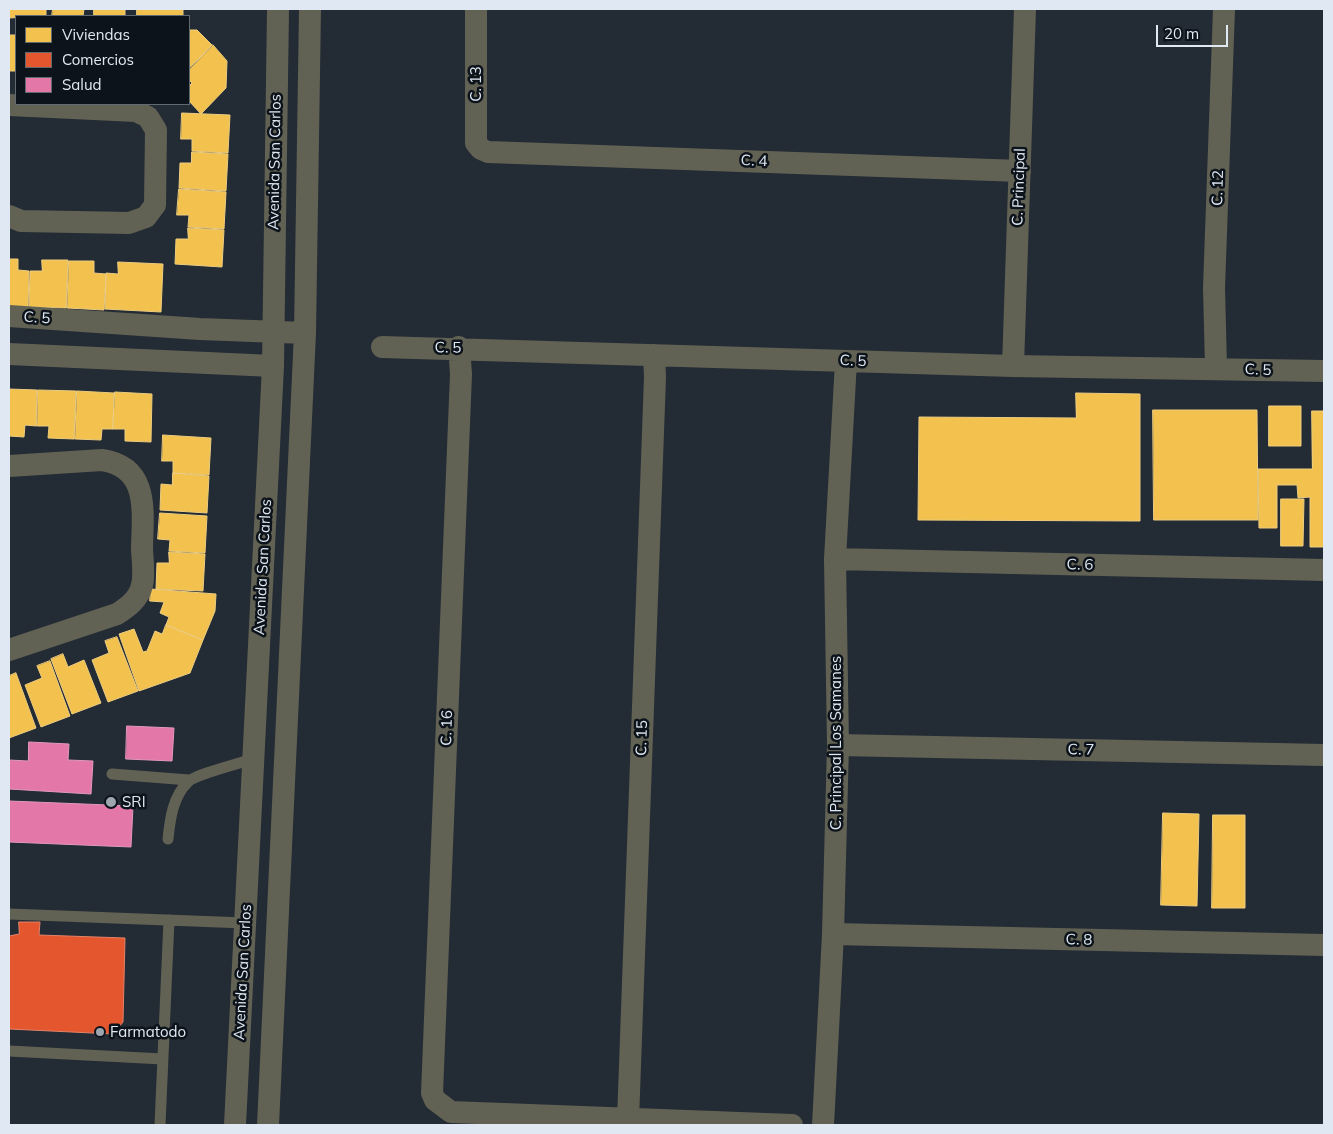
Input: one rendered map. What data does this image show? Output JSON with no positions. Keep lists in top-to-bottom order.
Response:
{
  "streets": {
    "street": [
      "C. 13",
      "C. 4",
      "Avenida San Carlos",
      "C. Principal",
      "C. 12",
      "C. 5",
      "C. 6",
      "C. 16",
      "C. 15",
      "C. Principal Los Samanes",
      "C. 7",
      "C. 8"
    ]
  },
  "crossings": [
    ["C. 13", "C. 4"],
    ["C. 4", "C. Principal"],
    ["Avenida San Carlos", "C. 5"],
    ["C. Principal", "C. 5"],
    ["C. 12", "C. 5"],
    ["C. 5", "C. 16"],
    ["C. 5", "C. 15"],
    ["C. 5", "C. Principal Los Samanes"],
    ["C. 6", "C. Principal Los Samanes"],
    ["C. 16", "C. 15"],
    ["C. Principal Los Samanes", "C. 7"],
    ["C. Principal Los Samanes", "C. 8"]
  ],
  "places": ["SRI", "Farmatodo"],
  "legend": ["Viviendas", "Comercios", "Salud"],
  "scale_bar": "20 m"
}
